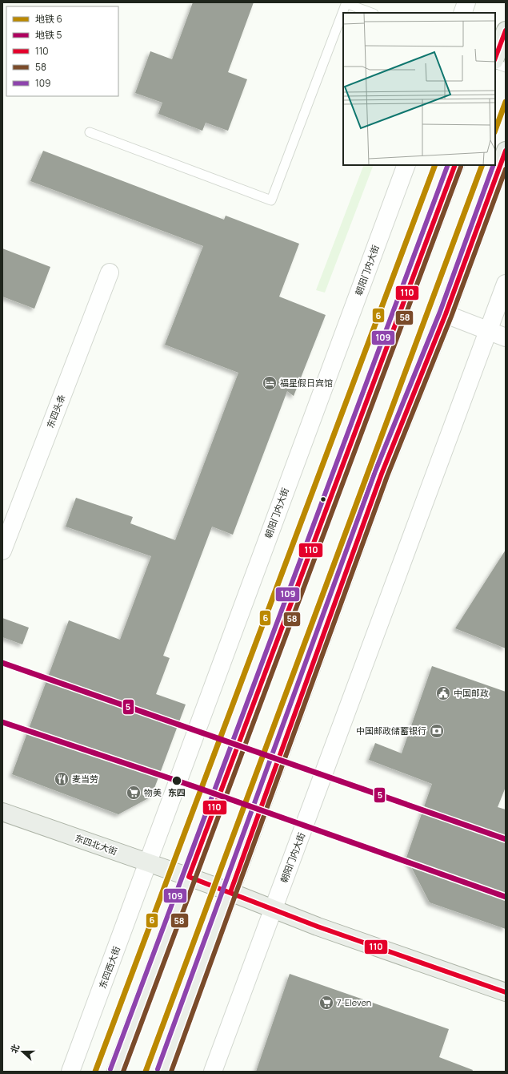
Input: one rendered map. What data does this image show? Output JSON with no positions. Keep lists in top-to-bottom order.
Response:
{
  "streets": {
    "main road": ["东四北大街"],
    "street": ["朝阳门内大街", "东四头条", "东四西大街"]
  },
  "crossings": [
    ["朝阳门内大街", "东四北大街"],
    ["朝阳门内大街", "东四西大街"],
    ["东四北大街", "东四西大街"]
  ],
  "places": {
    "hotel": ["福星假日宾馆"],
    "public building": ["中国邮政"],
    "bank": ["中国邮政储蓄银行"],
    "restaurant": ["麦当劳"],
    "other": ["东四"],
    "supermarket": ["物美", "7-Eleven"]
  },
  "lines": [
    "transit line 110",
    "metro line 6",
    "transit line 109",
    "transit line 58",
    "metro line 5"
  ],
  "legend": [
    "地铁 6",
    "地铁 5",
    "110",
    "58",
    "109"
  ],
  "north": "left"
}
